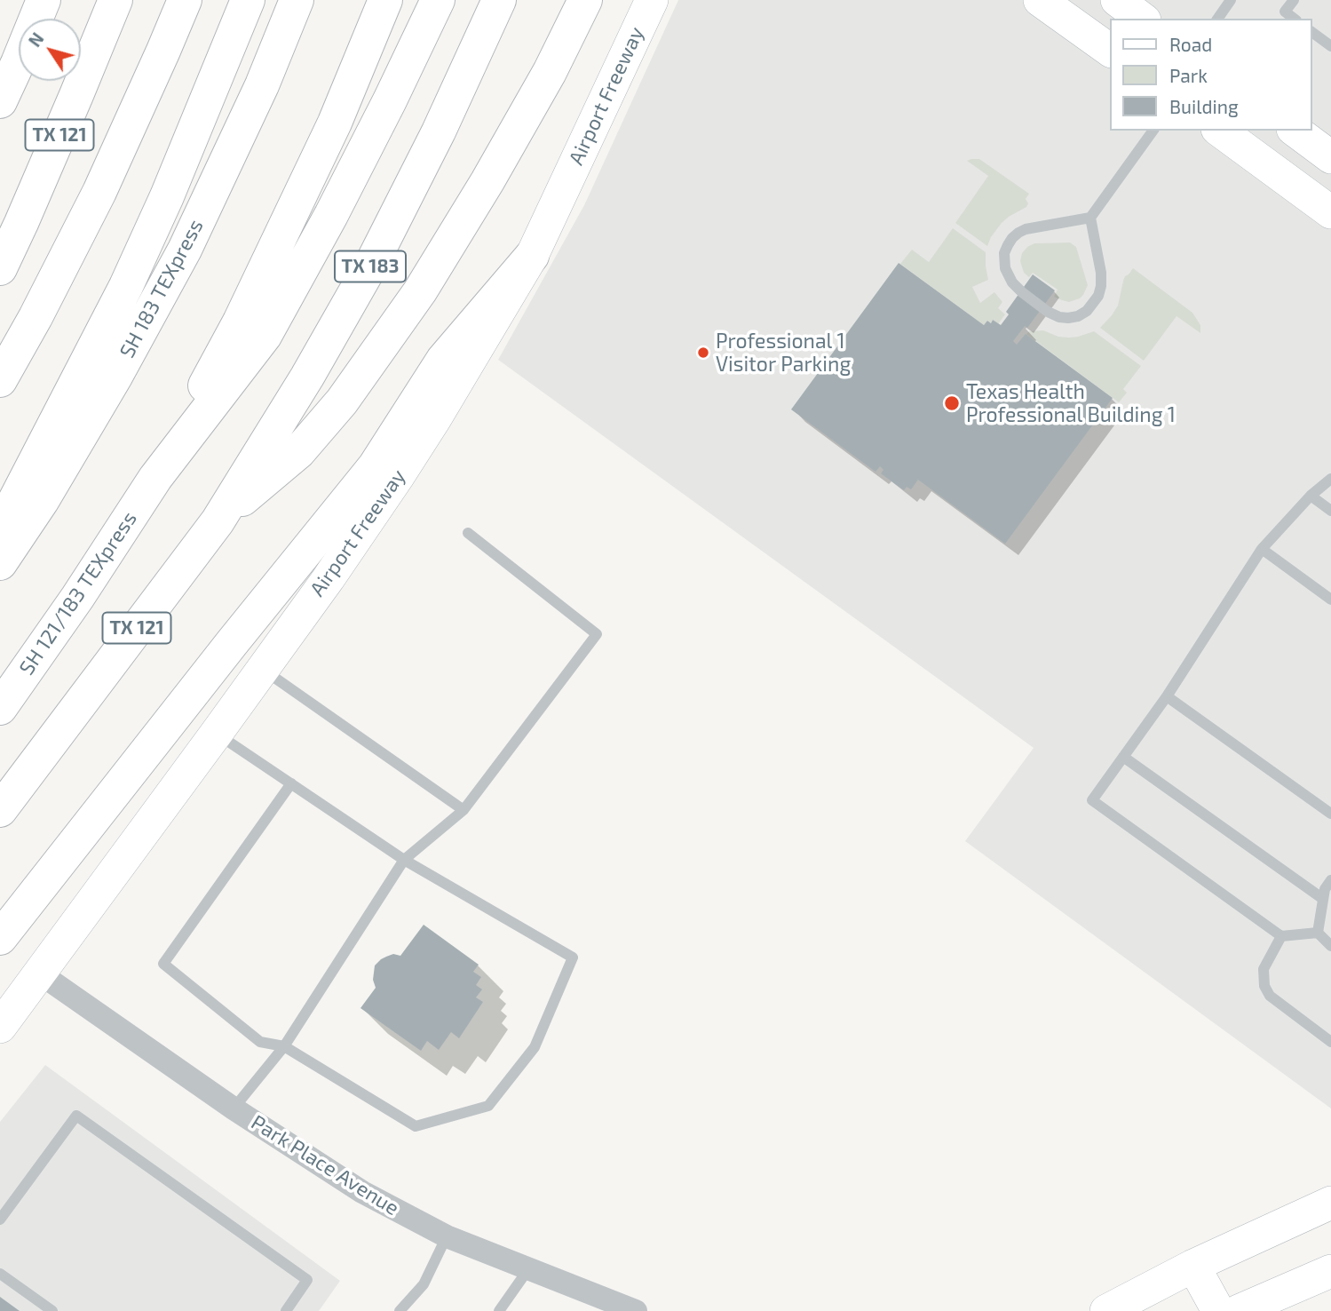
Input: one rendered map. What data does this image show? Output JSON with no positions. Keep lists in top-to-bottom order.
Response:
{
  "streets": {
    "highway": [
      "TX 121",
      "TX 183",
      "SH 183 TEXpress",
      "SH 121/183 TEXpress"
    ],
    "main road": ["Airport Freeway"],
    "street": ["Park Place Avenue"]
  },
  "crossings": [
    ["Airport Freeway", "Park Place Avenue"],
    ["TX 121", "TX 183"]
  ],
  "places": ["Professional 1 Visitor Parking", "Texas Health Professional Building 1"],
  "legend": ["Road", "Park", "Building"],
  "north": "top left"
}
